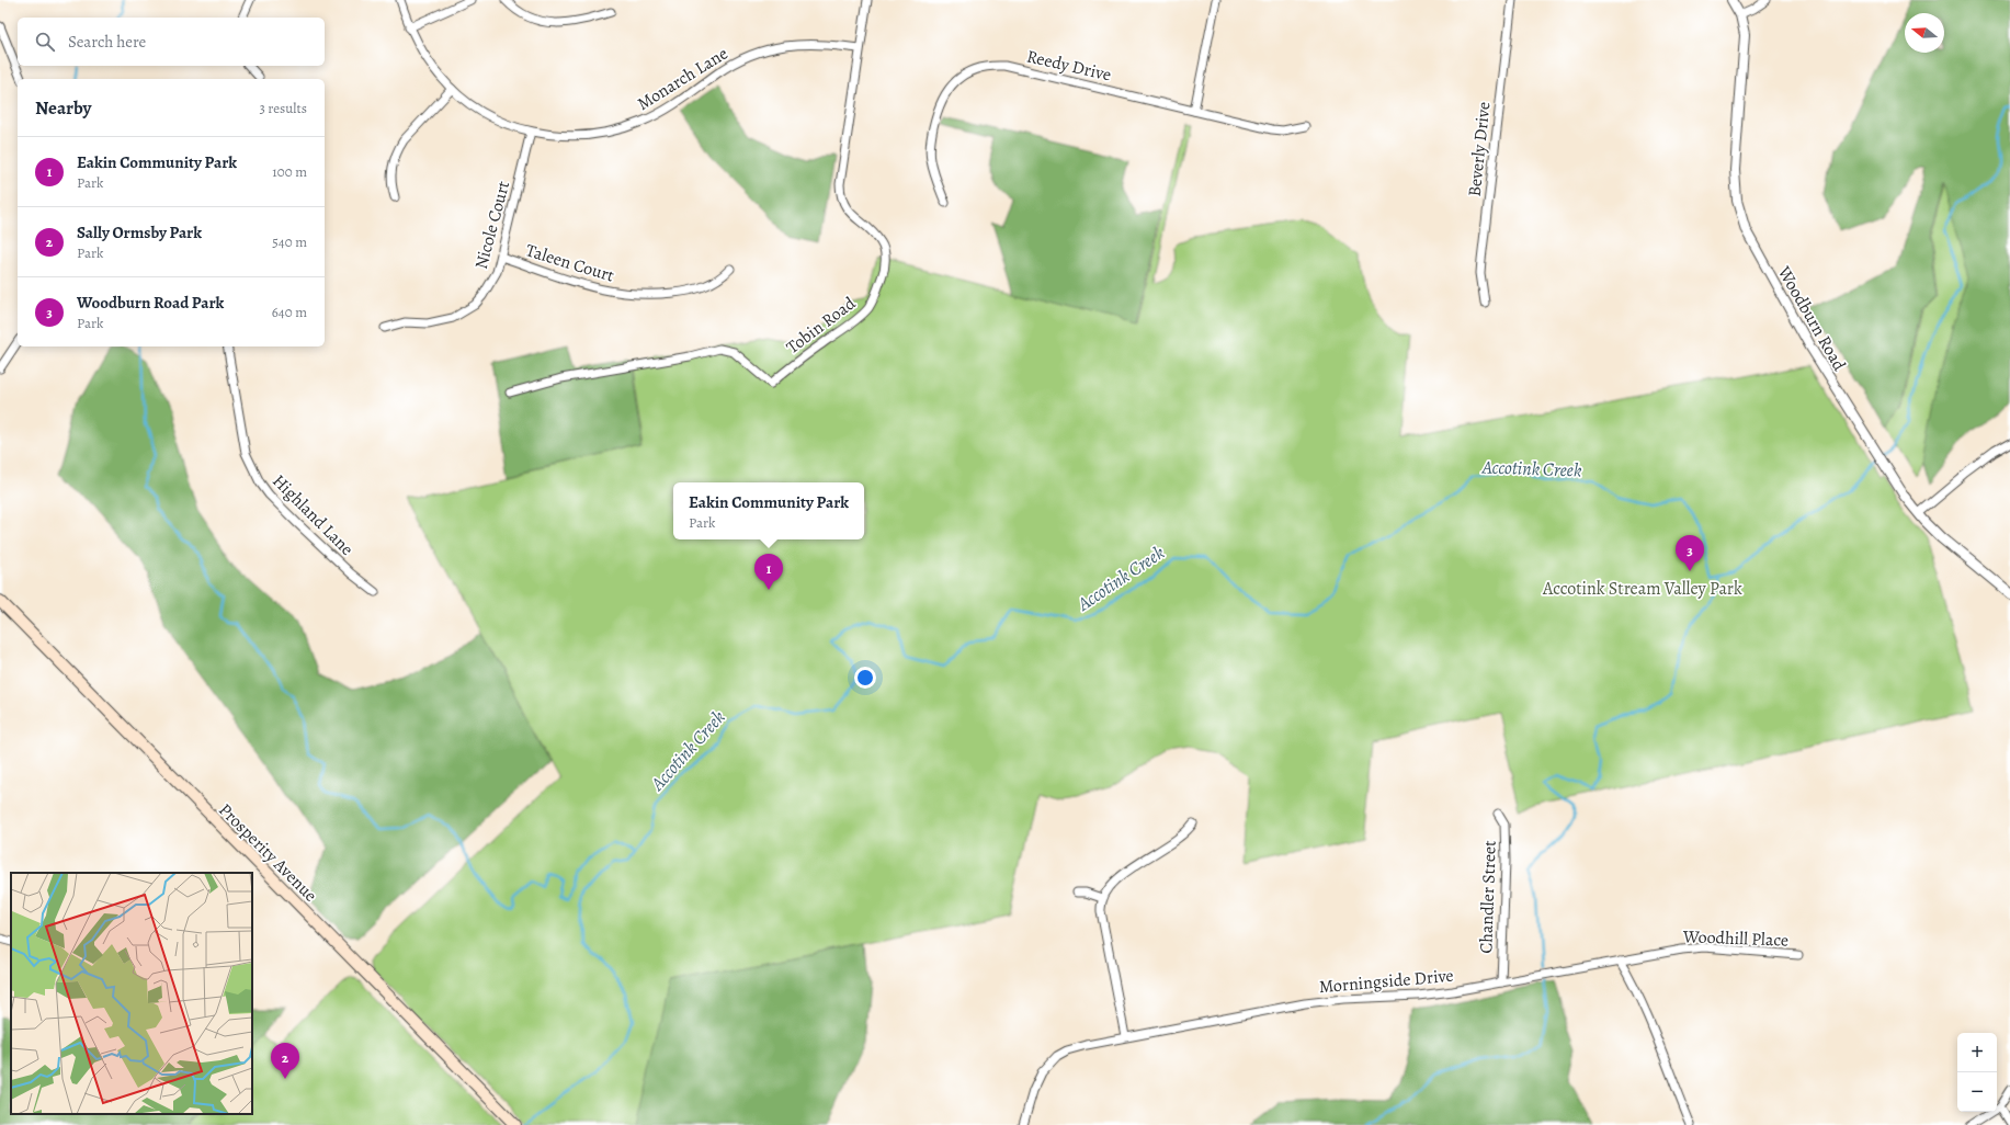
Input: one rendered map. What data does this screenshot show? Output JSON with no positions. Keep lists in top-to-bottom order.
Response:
{
  "streets": {
    "main road": ["Prosperity Avenue"],
    "street": [
      "Reedy Drive",
      "Monarch Lane",
      "Beverly Drive",
      "Nicole Court",
      "Taleen Court",
      "Woodburn Road",
      "Tobin Road",
      "Highland Lane",
      "Chandler Street",
      "Woodhill Place",
      "Morningside Drive"
    ]
  },
  "crossings": [
    ["Monarch Lane", "Nicole Court"],
    ["Monarch Lane", "Tobin Road"],
    ["Nicole Court", "Taleen Court"],
    ["Chandler Street", "Morningside Drive"],
    ["Woodhill Place", "Morningside Drive"]
  ],
  "water": ["Accotink Creek"],
  "parks": ["Accotink Stream Valley Park"],
  "north": "left",
  "page": {
    "search": "Search here",
    "heading": ["Nearby", "3 results"],
    "list": [
      {
        "mark": "1",
        "name": "Eakin Community Park",
        "note": "Park",
        "value": "100 m"
      },
      {
        "mark": "2",
        "name": "Sally Ormsby Park",
        "note": "Park",
        "value": "540 m"
      },
      {
        "mark": "3",
        "name": "Woodburn Road Park",
        "note": "Park",
        "value": "640 m"
      }
    ],
    "popup": ["Eakin Community Park", "Park"],
    "pins": ["3", "1", "2"],
    "map_buttons": ["+", "−"]
  }
}
